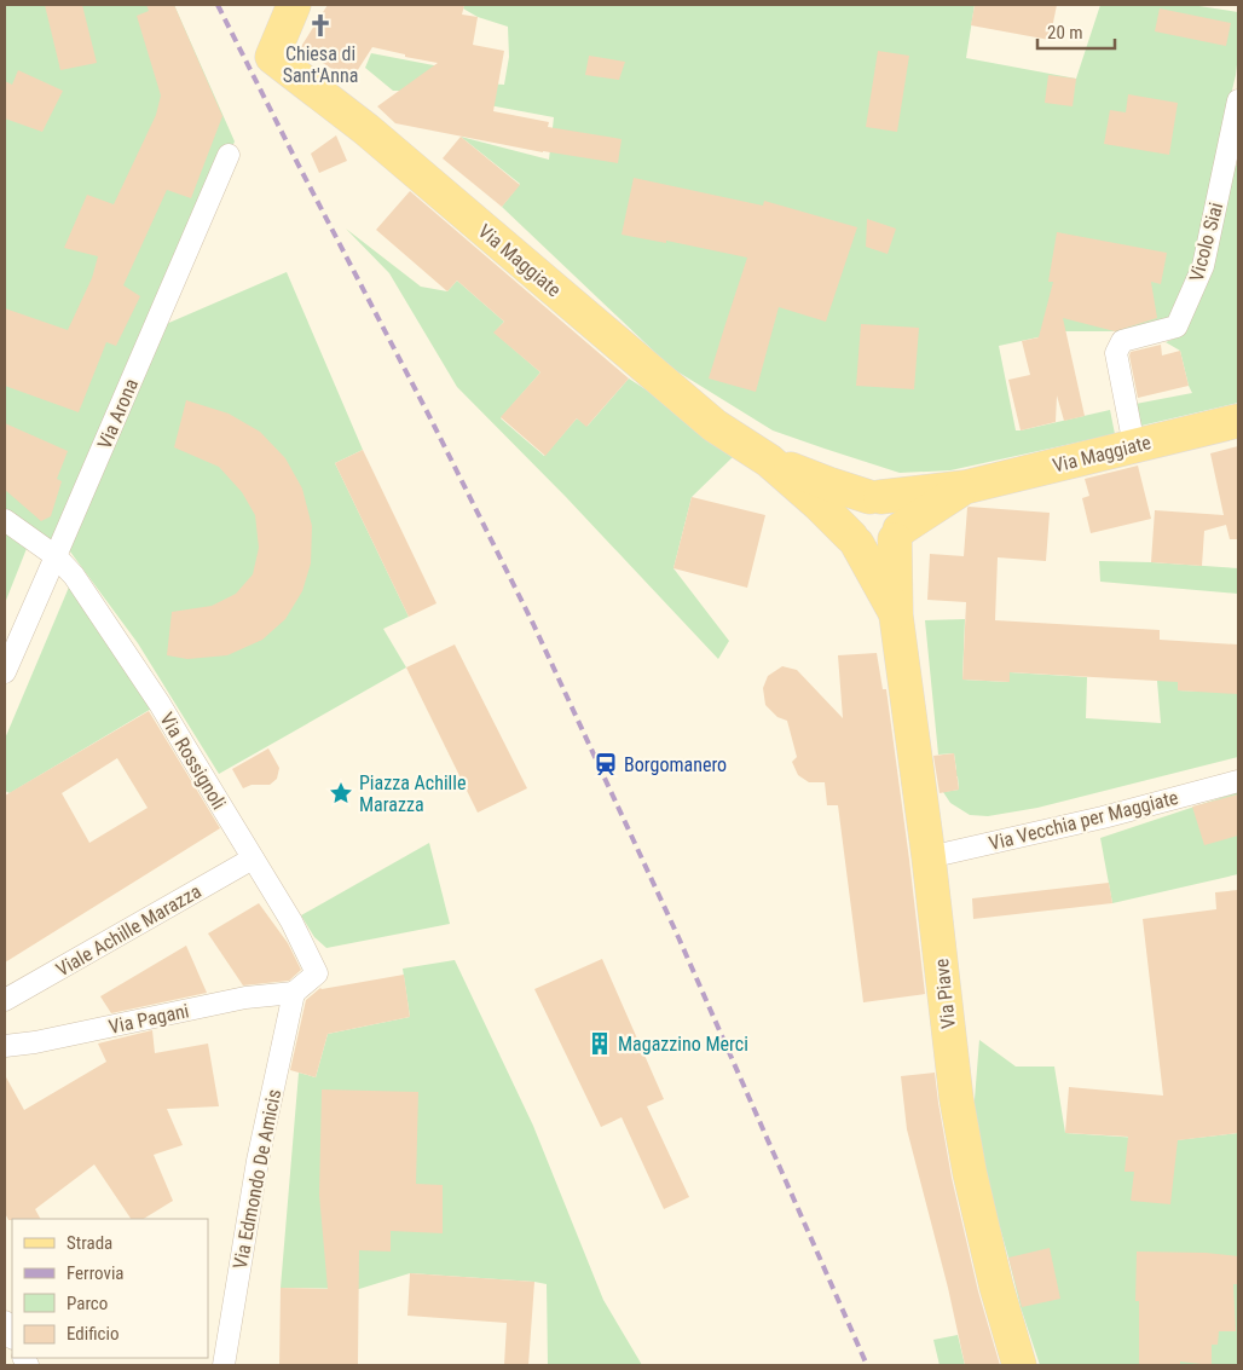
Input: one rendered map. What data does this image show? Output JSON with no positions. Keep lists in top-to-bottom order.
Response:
{
  "streets": {
    "main road": ["Via Maggiate", "Via Piave"],
    "street": [
      "Vicolo Siai",
      "Via Arona",
      "Via Rossignoli",
      "Via Vecchia per Maggiate",
      "Viale Achille Marazza",
      "Via Pagani",
      "Via Edmondo De Amicis"
    ]
  },
  "crossings": [
    ["Vicolo Siai", "Via Maggiate"],
    ["Via Maggiate", "Via Piave"],
    ["Via Arona", "Via Rossignoli"],
    ["Via Rossignoli", "Viale Achille Marazza"],
    ["Via Rossignoli", "Via Pagani"],
    ["Via Rossignoli", "Via Edmondo De Amicis"],
    ["Via Vecchia per Maggiate", "Via Piave"],
    ["Via Pagani", "Via Edmondo De Amicis"]
  ],
  "places": {
    "church": ["Chiesa di Sant'Anna"],
    "station": ["Borgomanero"],
    "place": ["Piazza Achille Marazza"],
    "building": ["Magazzino Merci"]
  },
  "legend": [
    "Strada",
    "Ferrovia",
    "Parco",
    "Edificio"
  ],
  "scale_bar": "20 m"
}
